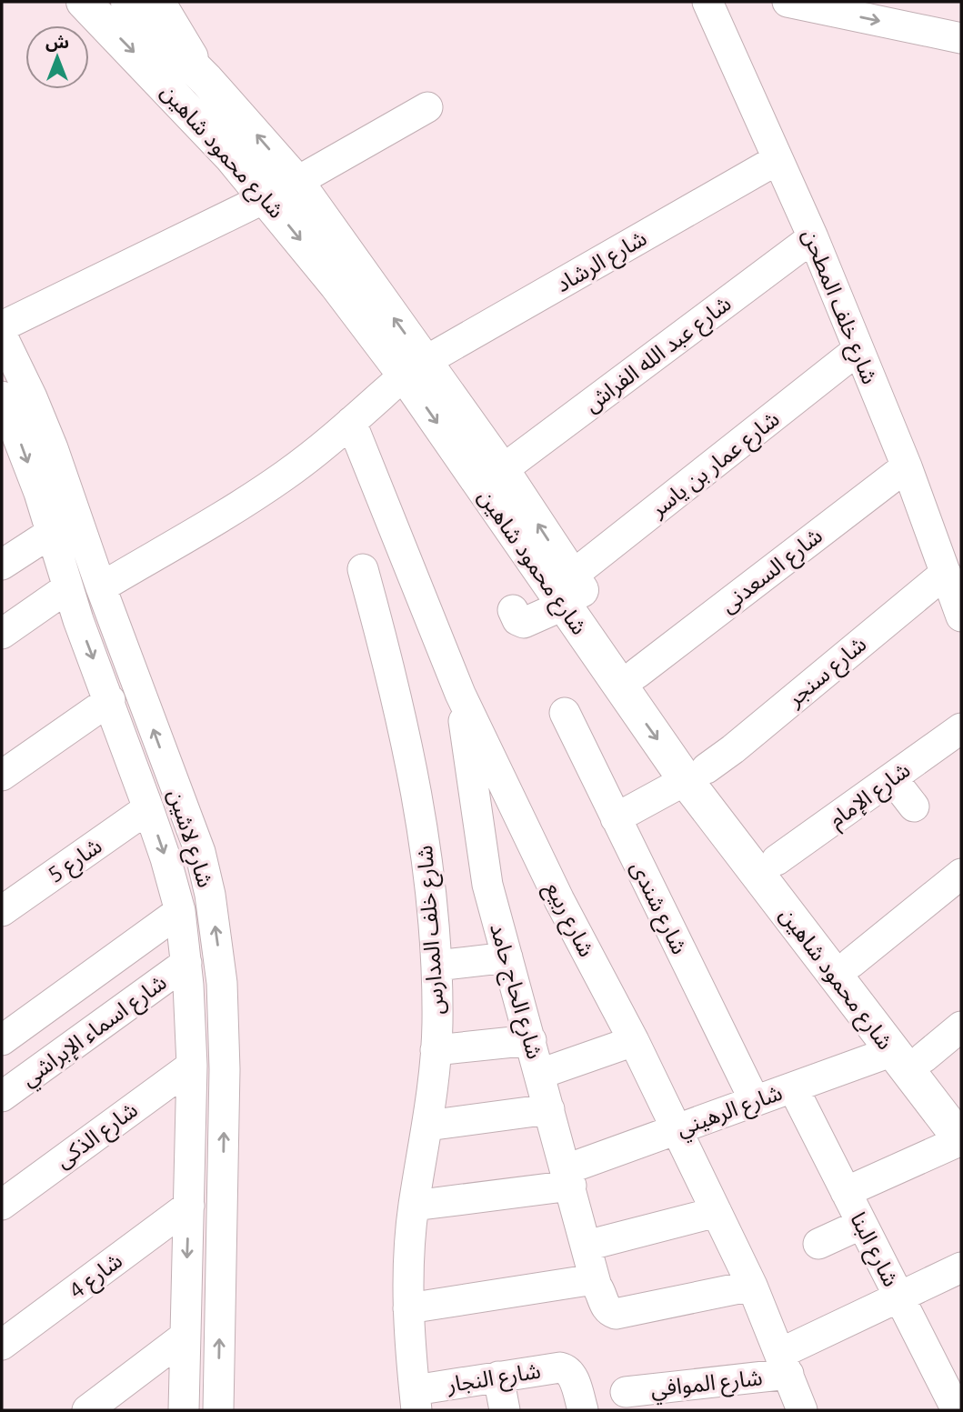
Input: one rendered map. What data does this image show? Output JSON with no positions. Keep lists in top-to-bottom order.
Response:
{
  "streets": {
    "main road": ["شارع محمود شاهين"],
    "street": [
      "شارع الرشاد",
      "شارع خلف المطحن",
      "شارع عبد الله الفراش",
      "شارع عمار بن ياسر",
      "شارع السعدنى",
      "شارع سنجر",
      "شارع الإمام",
      "شارع لاشين",
      "شارع 5",
      "شارع شندى",
      "شارع ربيع",
      "شارع خلف المدارس",
      "شارع الحاج حامد",
      "شارع اسماء الإبراشي",
      "شارع الرهيني",
      "شارع الذكى",
      "شارع البنا",
      "شارع 4",
      "شارع النجار",
      "شارع الموافي"
    ]
  },
  "crossings": [
    ["شارع محمود شاهين", "شارع الرشاد"],
    ["شارع محمود شاهين", "شارع عبد الله الفراش"],
    ["شارع محمود شاهين", "شارع عمار بن ياسر"],
    ["شارع محمود شاهين", "شارع السعدنى"],
    ["شارع محمود شاهين", "شارع سنجر"],
    ["شارع محمود شاهين", "شارع الإمام"],
    ["شارع محمود شاهين", "شارع الرهيني"],
    ["شارع الرشاد", "شارع خلف المطحن"],
    ["شارع الرشاد", "شارع لاشين"],
    ["شارع الرشاد", "شارع ربيع"],
    ["شارع خلف المطحن", "شارع عبد الله الفراش"],
    ["شارع خلف المطحن", "شارع عمار بن ياسر"],
    ["شارع خلف المطحن", "شارع السعدنى"],
    ["شارع خلف المطحن", "شارع سنجر"],
    ["شارع سنجر", "شارع شندى"],
    ["شارع لاشين", "شارع 5"],
    ["شارع لاشين", "شارع اسماء الإبراشي"],
    ["شارع لاشين", "شارع الذكى"],
    ["شارع لاشين", "شارع 4"],
    ["شارع شندى", "شارع الرهيني"],
    ["شارع ربيع", "شارع الحاج حامد"],
    ["شارع ربيع", "شارع الرهيني"],
    ["شارع ربيع", "شارع الموافي"],
    ["شارع خلف المدارس", "شارع الرهيني"],
    ["شارع خلف المدارس", "شارع النجار"],
    ["شارع الحاج حامد", "شارع الرهيني"],
    ["شارع الرهيني", "شارع البنا"],
    ["شارع البنا", "شارع الموافي"]
  ],
  "north": "top"
}
